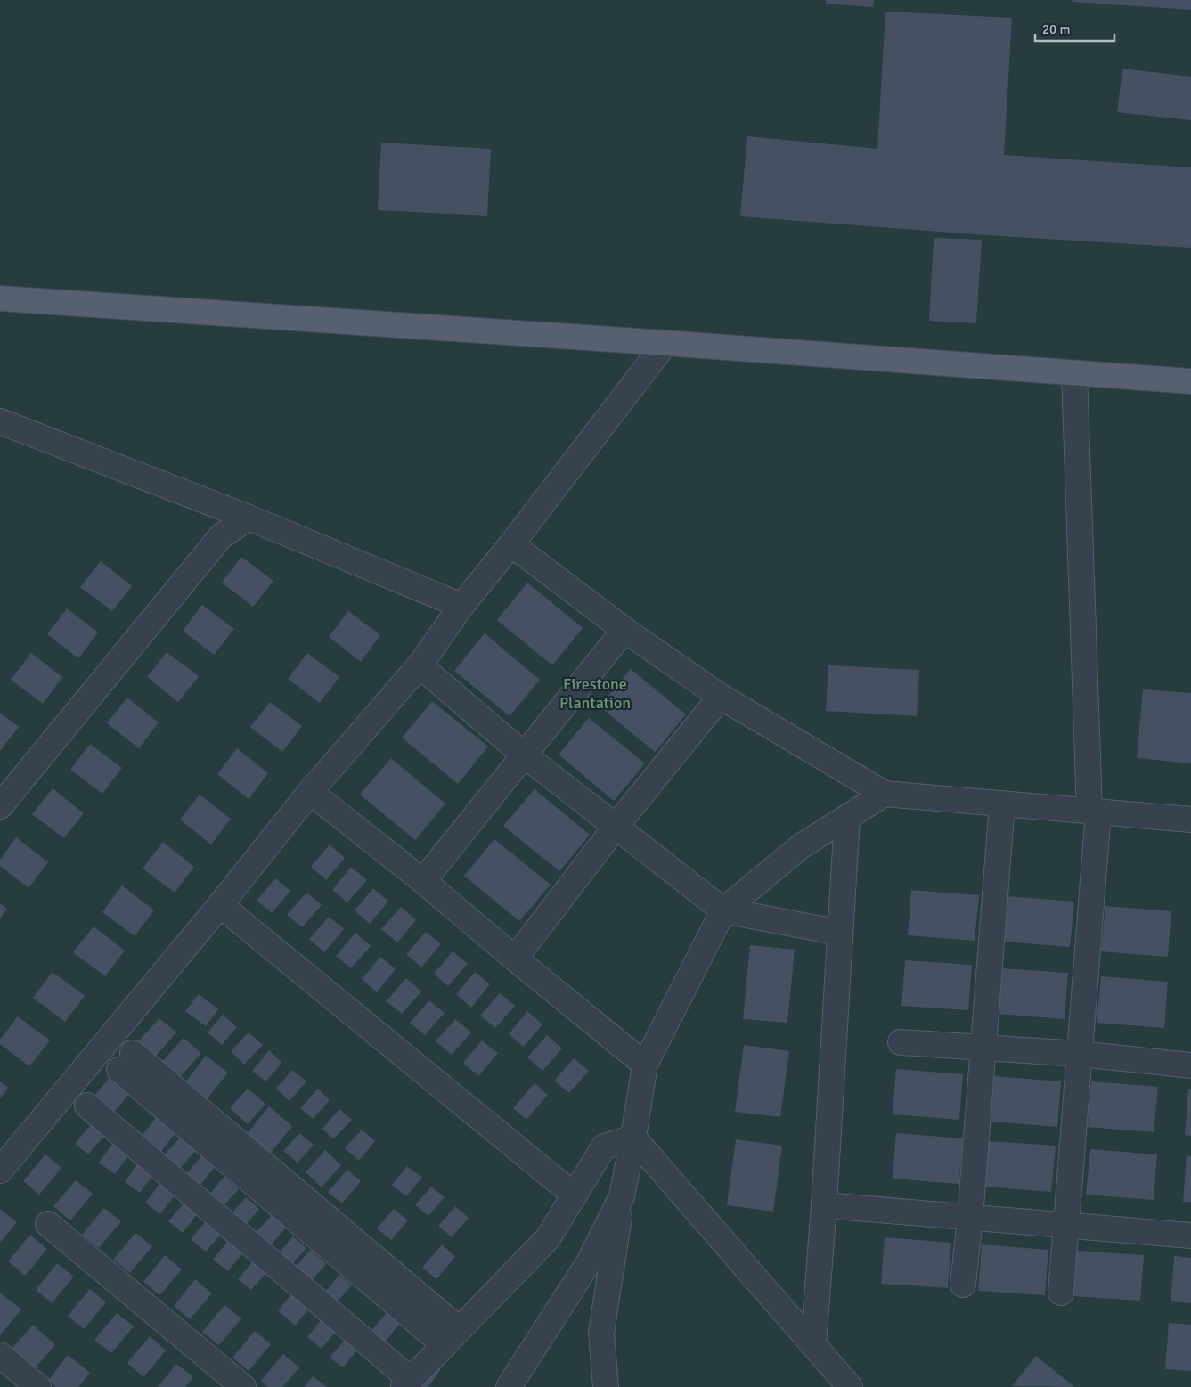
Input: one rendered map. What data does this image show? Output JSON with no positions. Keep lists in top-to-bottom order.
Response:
{
  "parks": ["Firestone Plantation"],
  "scale_bar": "20 m"
}
